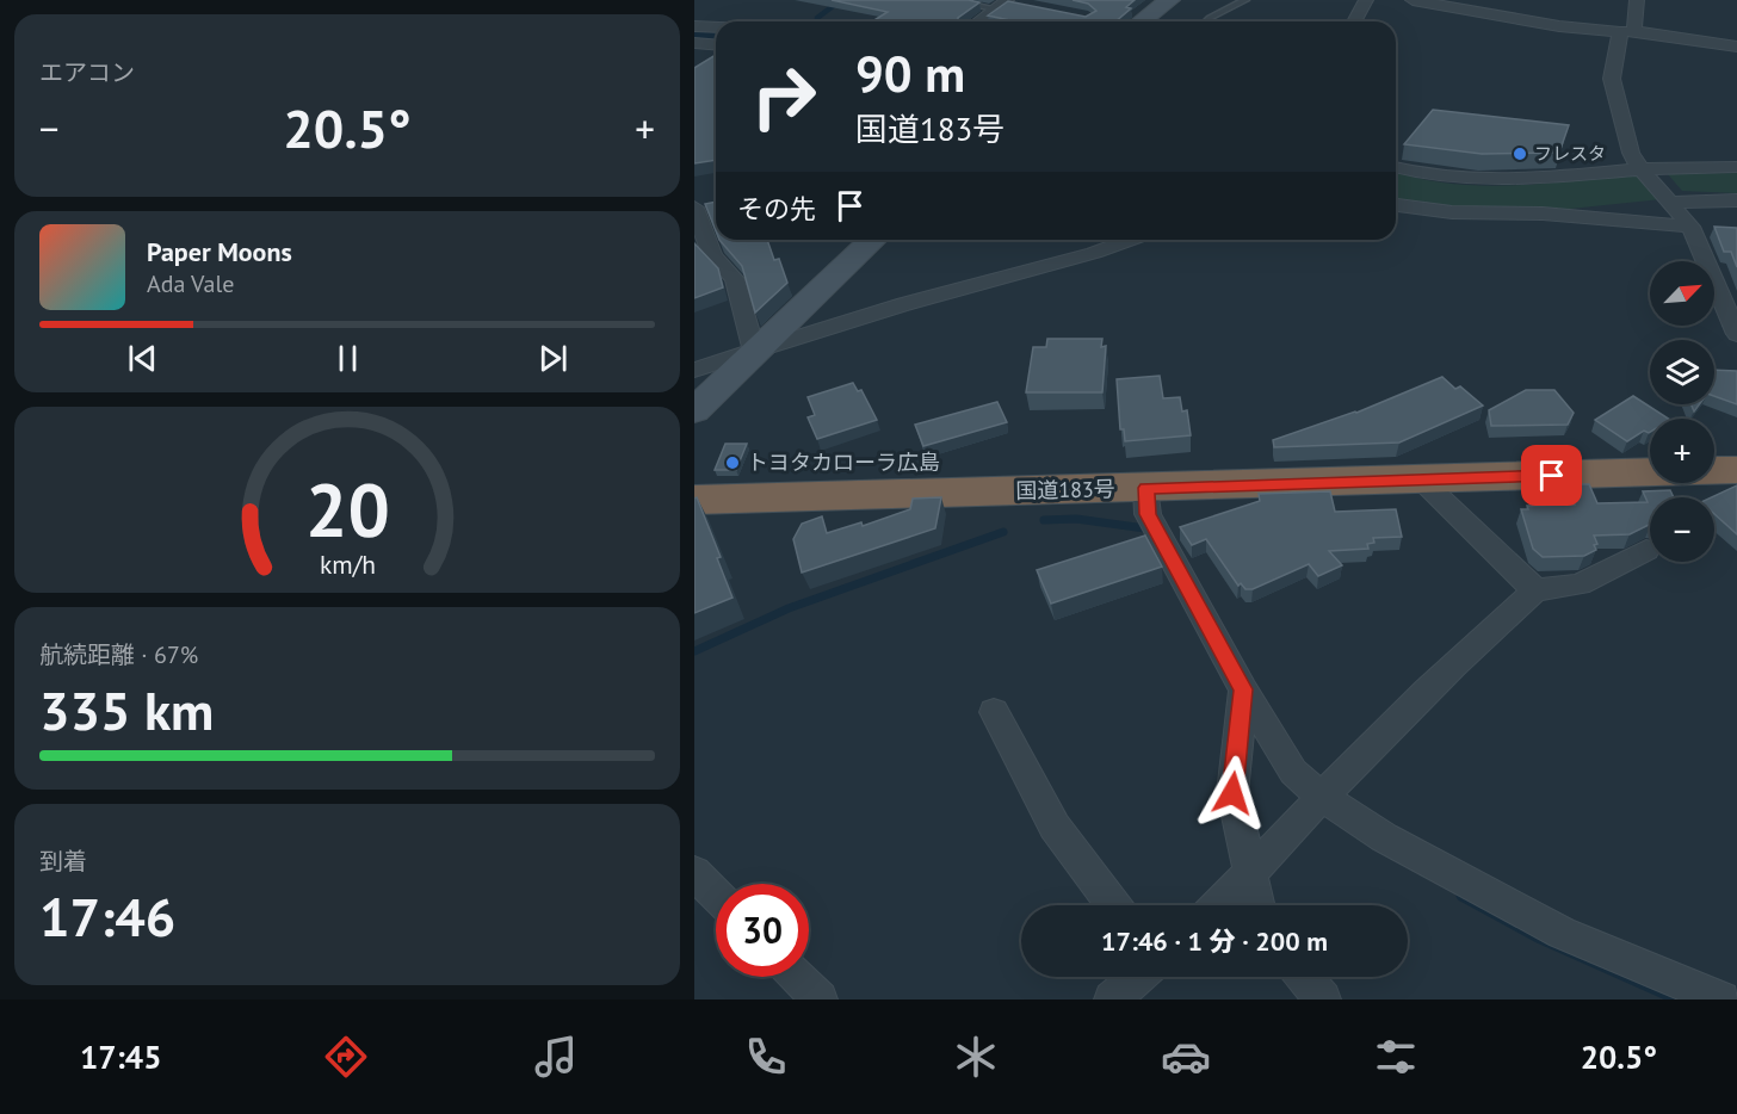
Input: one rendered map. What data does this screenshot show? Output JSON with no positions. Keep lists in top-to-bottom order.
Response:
{
  "streets": {
    "highway": ["国道183号"]
  },
  "places": ["フレスタ", "トヨタカローラ広島"],
  "north": "top right",
  "page": {
    "tile": [
      "エアコン",
      ["航続距離 · 67%", "335 km"],
      ["到着", "17:46"]
    ],
    "turn": ["90 m", "国道183号"],
    "heat": ["−", "20.5°", "+"],
    "then": "その先",
    "song": ["Paper Moons", "Ada Vale"],
    "map_buttons": ["+", "−"],
    "limit": "30",
    "trip": "17:46 · 1 分 · 200 m",
    "tabs": ["17:45", "20.5°"],
    "gauge": ["20", "km/h"]
  }
}
